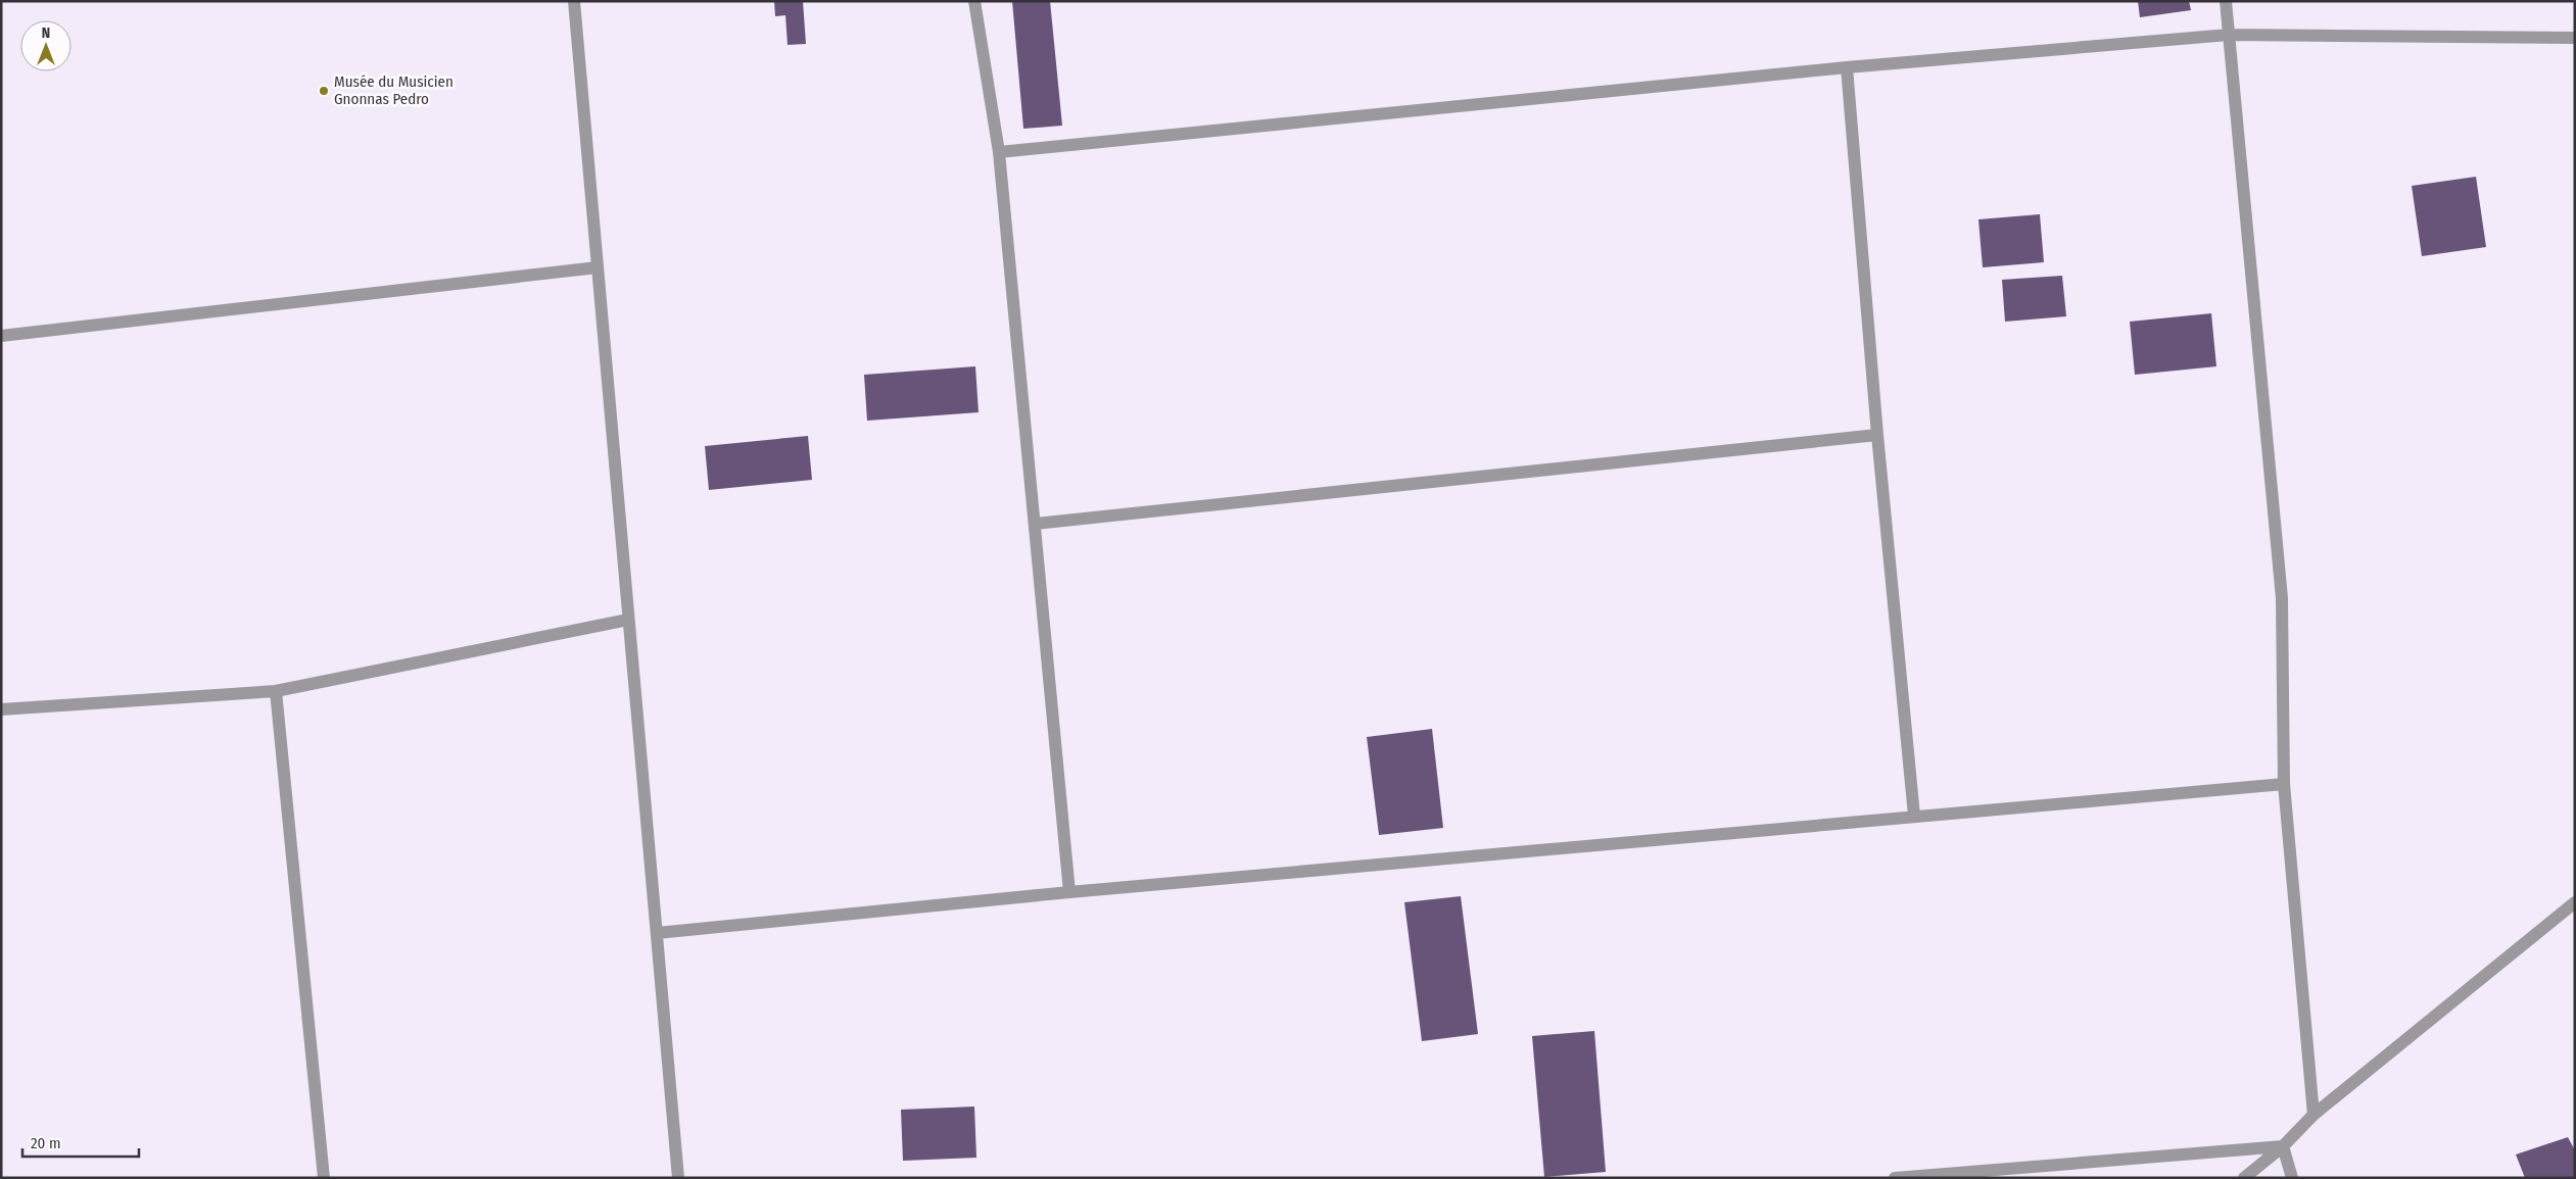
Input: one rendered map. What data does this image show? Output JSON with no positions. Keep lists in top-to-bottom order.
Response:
{
  "places": ["Musée du Musicien Gnonnas Pedro"],
  "scale_bar": "20 m",
  "north": "top"
}
